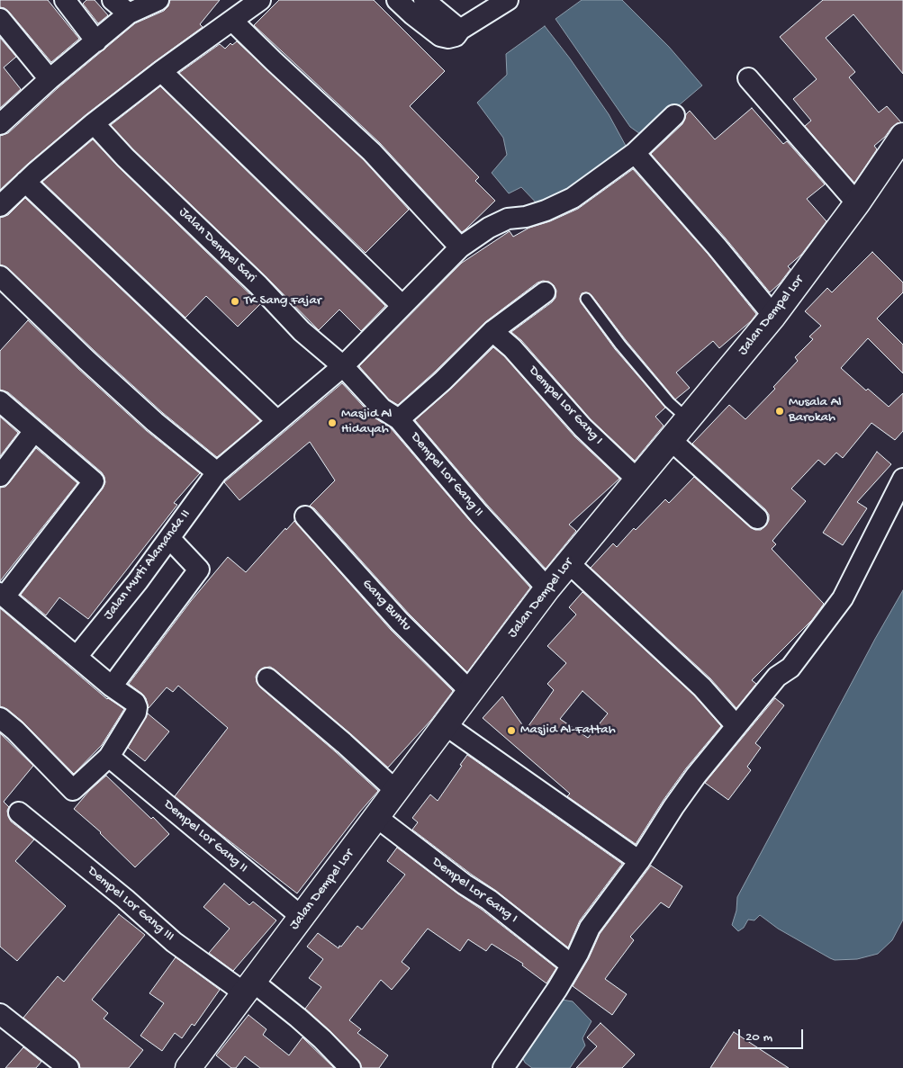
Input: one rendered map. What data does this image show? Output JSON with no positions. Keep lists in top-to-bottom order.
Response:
{
  "streets": {
    "street": [
      "Jalan Dempel Sari",
      "Jalan Dempel Lor",
      "Dempel Lor Gang I",
      "Dempel Lor Gang II",
      "Jalan Murti Alamanda II",
      "Gang Buntu",
      "Dempel Lor Gang III"
    ]
  },
  "crossings": [
    ["Jalan Dempel Sari", "Dempel Lor Gang II"],
    ["Jalan Dempel Sari", "Jalan Murti Alamanda II"],
    ["Jalan Dempel Lor", "Dempel Lor Gang I"],
    ["Jalan Dempel Lor", "Dempel Lor Gang II"],
    ["Jalan Dempel Lor", "Gang Buntu"],
    ["Jalan Dempel Lor", "Dempel Lor Gang III"],
    ["Dempel Lor Gang II", "Jalan Murti Alamanda II"]
  ],
  "places": [
    "TK Sang Fajar",
    "Musala Al Barokah",
    "Masjid Al Hidayah",
    "Masjid Al-Fattah"
  ],
  "scale_bar": "20 m"
}
